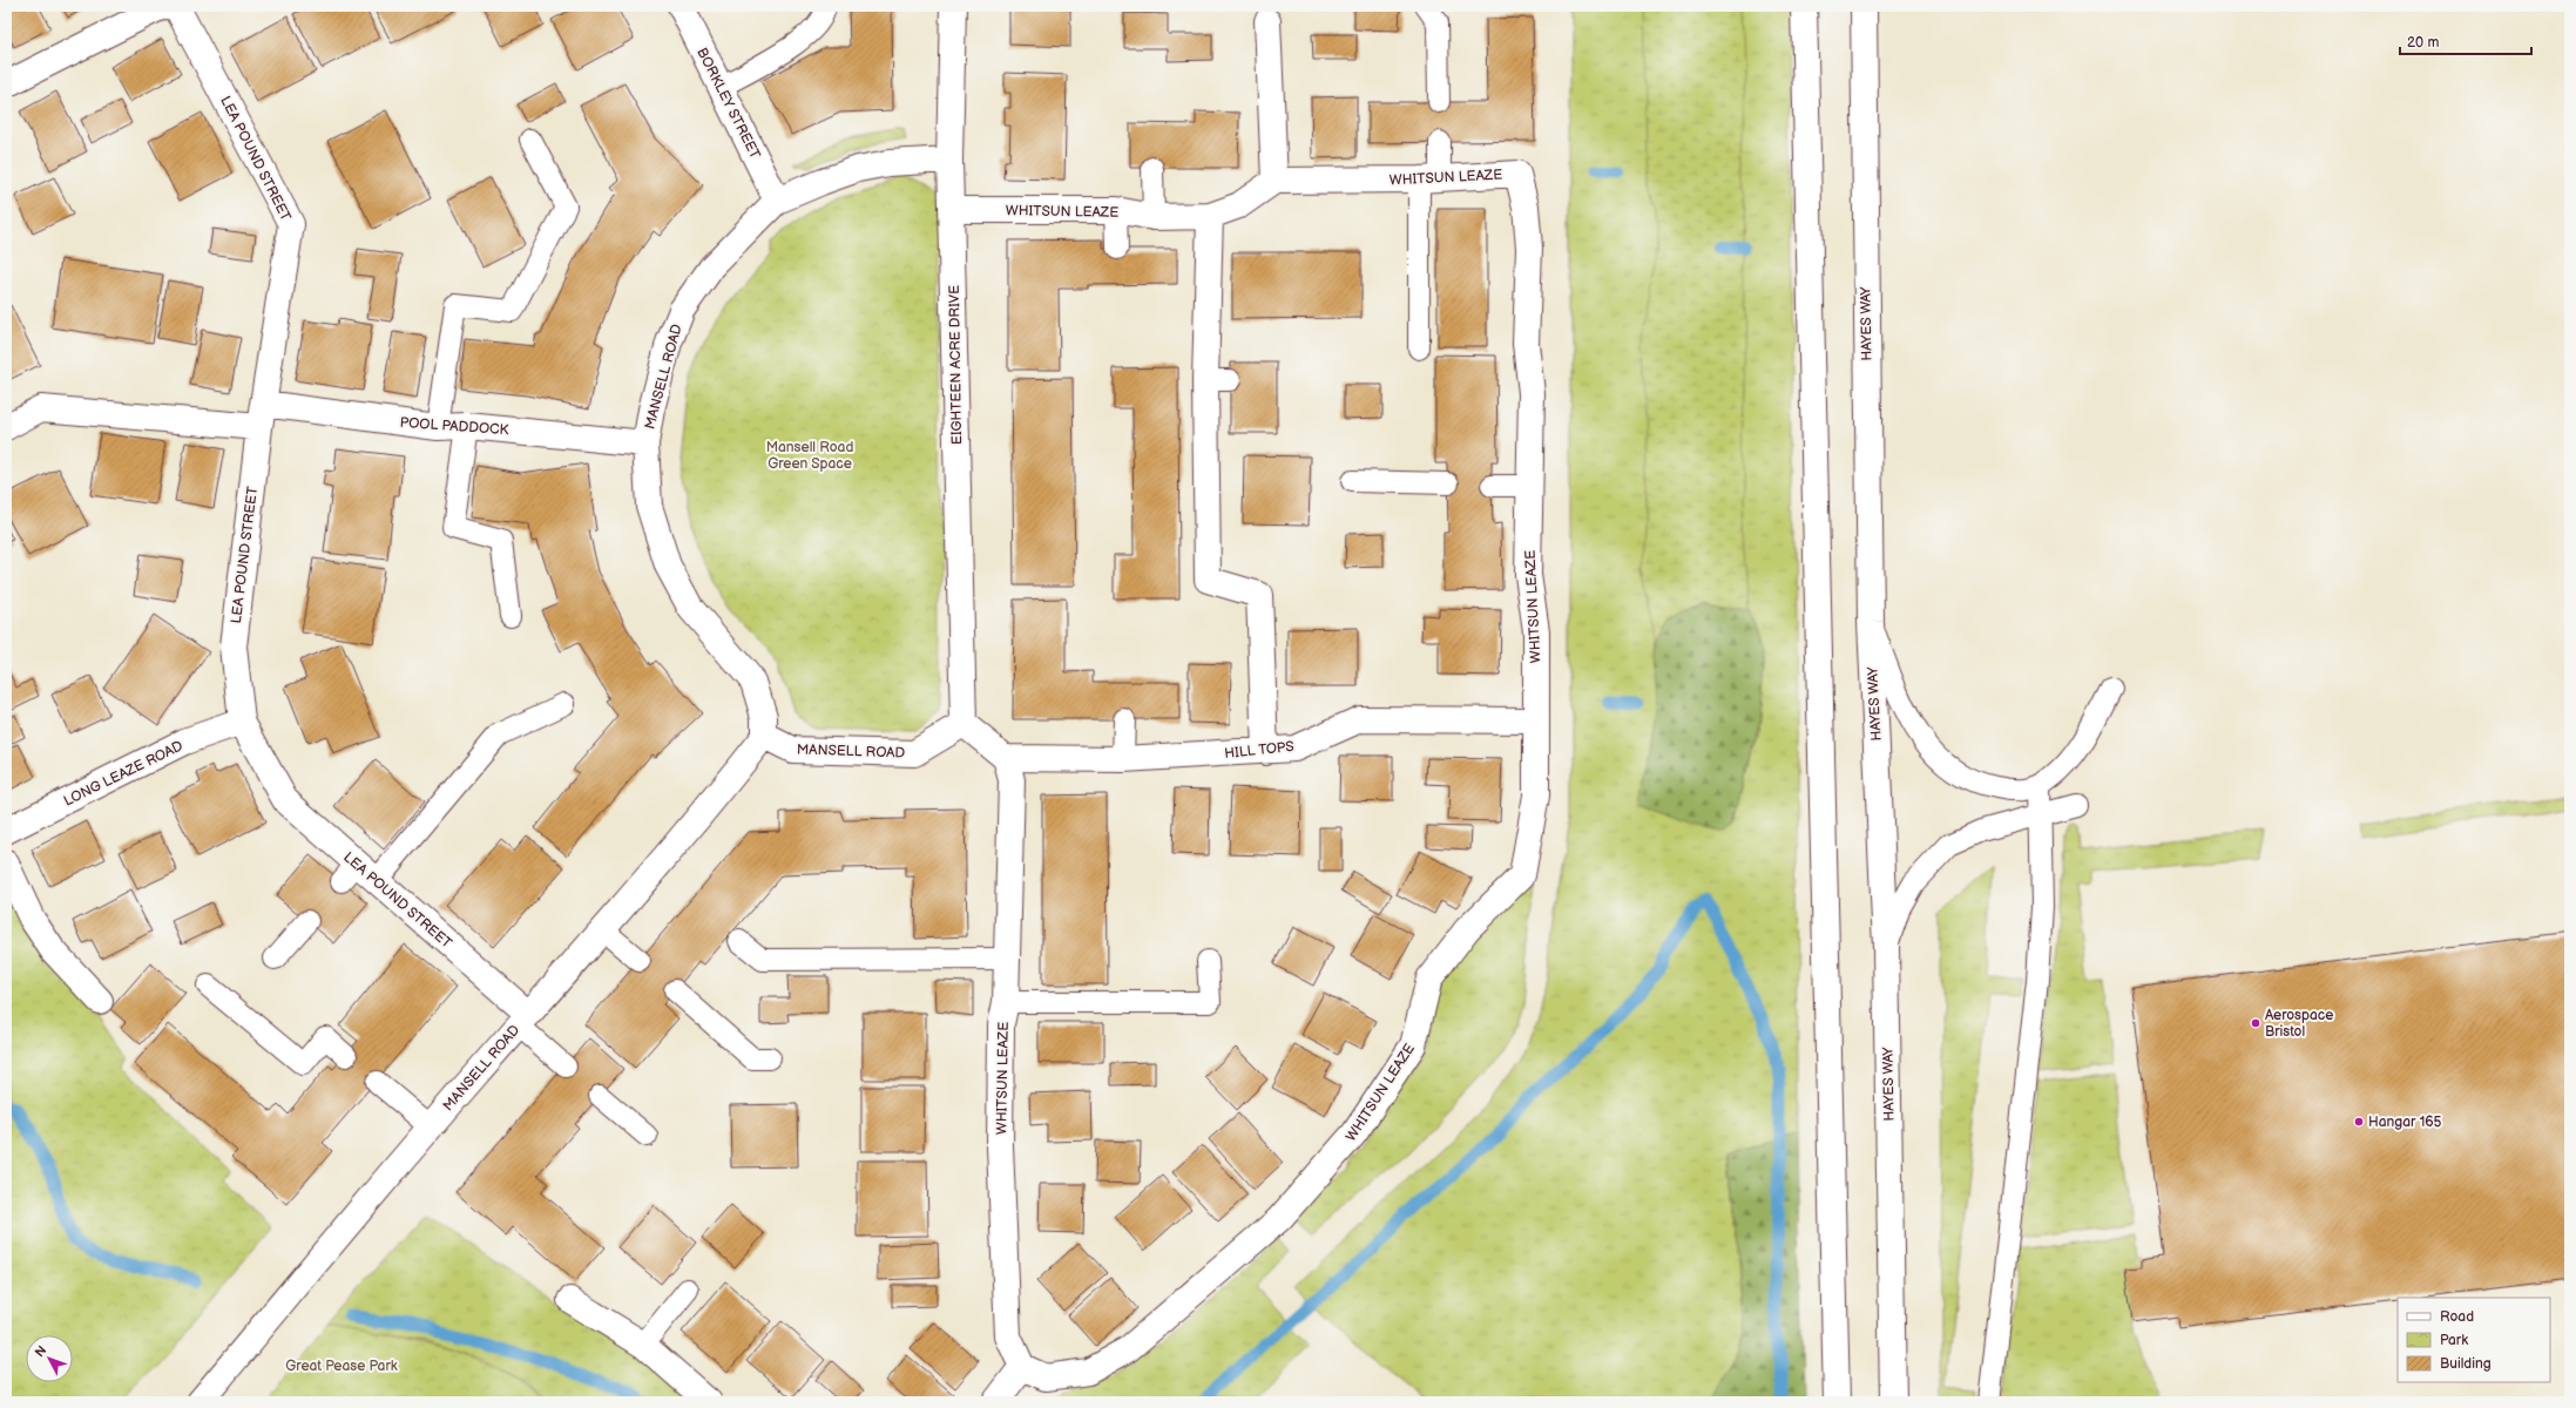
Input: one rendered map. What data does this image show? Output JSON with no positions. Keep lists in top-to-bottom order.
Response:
{
  "streets": {
    "street": [
      "BORKLEY STREET",
      "LEA POUND STREET",
      "WHITSUN LEAZE",
      "HAYES WAY",
      "EIGHTEEN ACRE DRIVE",
      "MANSELL ROAD",
      "POOL PADDOCK",
      "HILL TOPS",
      "LONG LEAZE ROAD"
    ]
  },
  "crossings": [
    ["BORKLEY STREET", "MANSELL ROAD"],
    ["LEA POUND STREET", "MANSELL ROAD"],
    ["LEA POUND STREET", "POOL PADDOCK"],
    ["LEA POUND STREET", "LONG LEAZE ROAD"],
    ["WHITSUN LEAZE", "EIGHTEEN ACRE DRIVE"],
    ["WHITSUN LEAZE", "HILL TOPS"],
    ["EIGHTEEN ACRE DRIVE", "MANSELL ROAD"],
    ["MANSELL ROAD", "POOL PADDOCK"]
  ],
  "parks": ["Mansell Road Green Space", "Great Pease Park"],
  "places": ["Aerospace Bristol", "Hangar 165"],
  "legend": ["Road", "Park", "Building"],
  "scale_bar": "20 m",
  "north": "top left"
}
